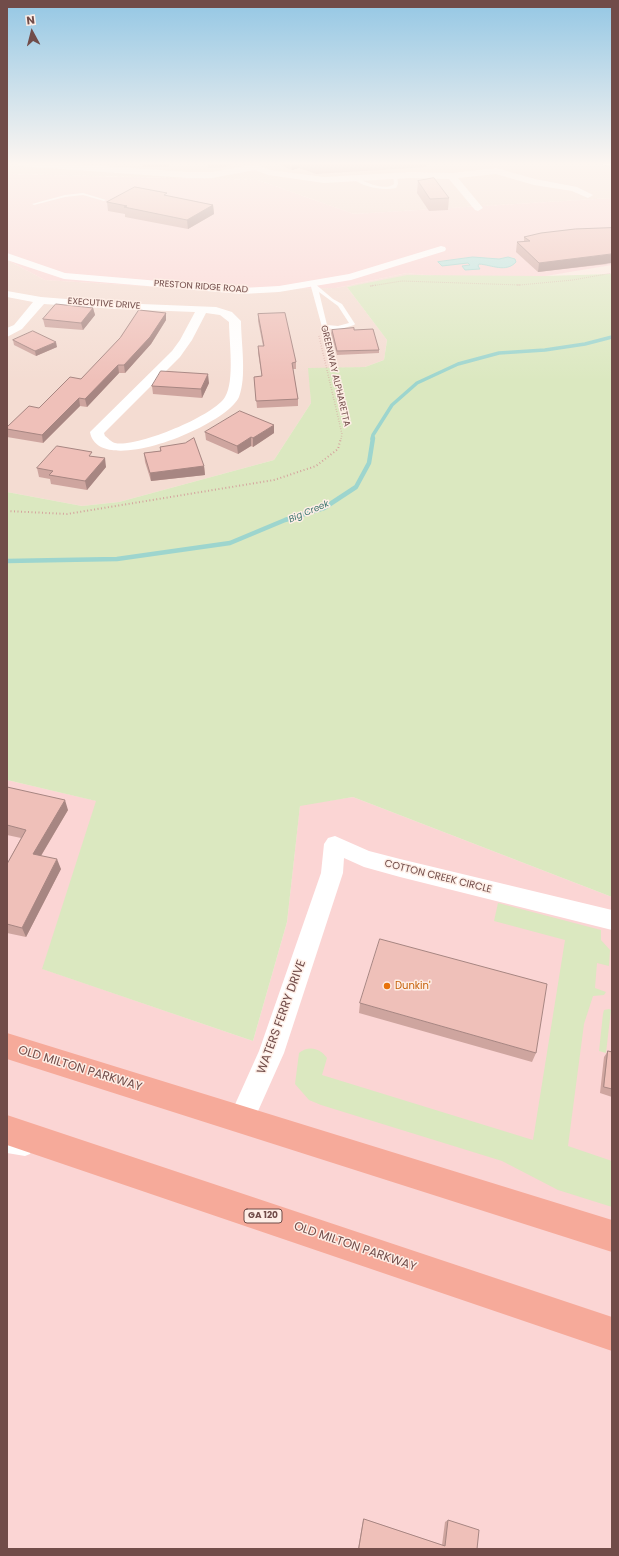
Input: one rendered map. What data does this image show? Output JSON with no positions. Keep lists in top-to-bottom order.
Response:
{
  "streets": {
    "highway": ["OLD MILTON PARKWAY", "GA 120"],
    "street": [
      "PRESTON RIDGE ROAD",
      "EXECUTIVE DRIVE",
      "COTTON CREEK CIRCLE",
      "WATERS FERRY DRIVE"
    ],
    "path": ["GREENWAY ALPHARETTA"]
  },
  "crossings": [
    ["COTTON CREEK CIRCLE", "WATERS FERRY DRIVE"],
    ["WATERS FERRY DRIVE", "OLD MILTON PARKWAY"]
  ],
  "water": ["Big Creek"],
  "places": ["Dunkin'"],
  "north": "top"
}
